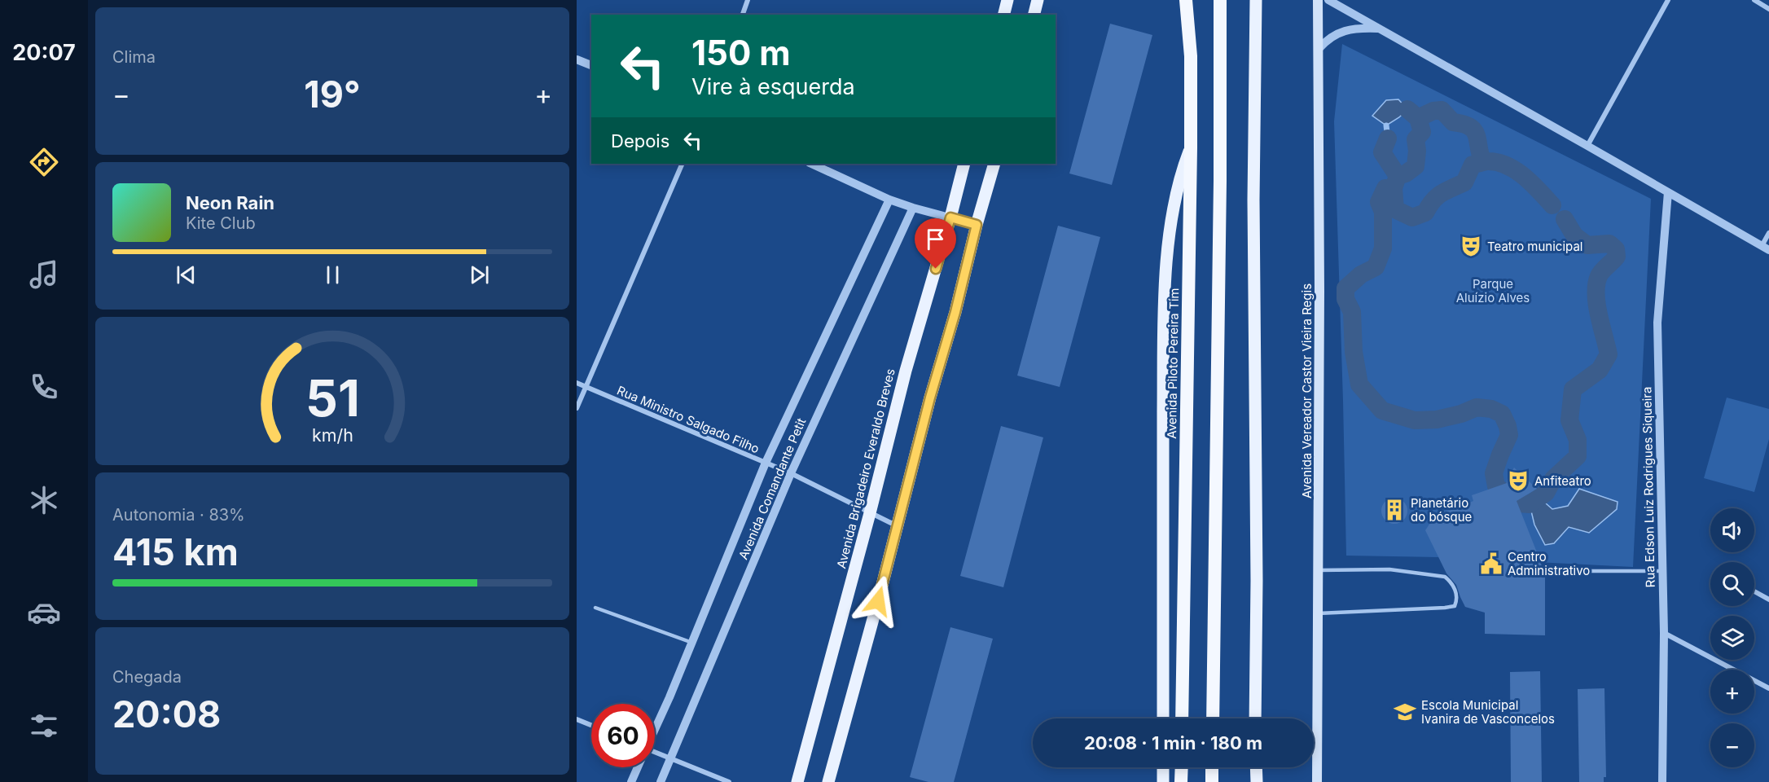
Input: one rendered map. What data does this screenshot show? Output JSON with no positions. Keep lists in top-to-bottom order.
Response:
{
  "streets": {
    "highway": ["Avenida Piloto Pereira Tim"],
    "main road": ["Avenida Vereador Castor Vieira Regis", "Avenida Brigadeiro Everaldo Breves"],
    "street": ["Rua Ministro Salgado Filho", "Rua Edson Luiz Rodrigues Siqueira", "Avenida Comandante Petit"]
  },
  "crossings": [
    ["Rua Ministro Salgado Filho", "Avenida Brigadeiro Everaldo Breves"],
    ["Rua Ministro Salgado Filho", "Avenida Comandante Petit"]
  ],
  "parks": ["Parque Aluízio Alves"],
  "places": {
    "theatre": ["Teatro municipal", "Anfiteatro"],
    "building": ["Planetário do bósque"],
    "public building": ["Centro Administrativo"],
    "school or university": ["Escola Municipal Ivanira de Vasconcelos"]
  },
  "page": {
    "tabs": "20:07",
    "tile": [
      "Clima",
      ["Autonomia · 83%", "415 km"],
      ["Chegada", "20:08"]
    ],
    "turn": ["150 m", "Vire à esquerda"],
    "heat": ["−", "19°", "+"],
    "then": "Depois",
    "song": ["Neon Rain", "Kite Club"],
    "map_buttons": ["+", "−"],
    "limit": "60",
    "trip": "20:08 · 1 min · 180 m",
    "gauge": ["51", "km/h"]
  }
}
